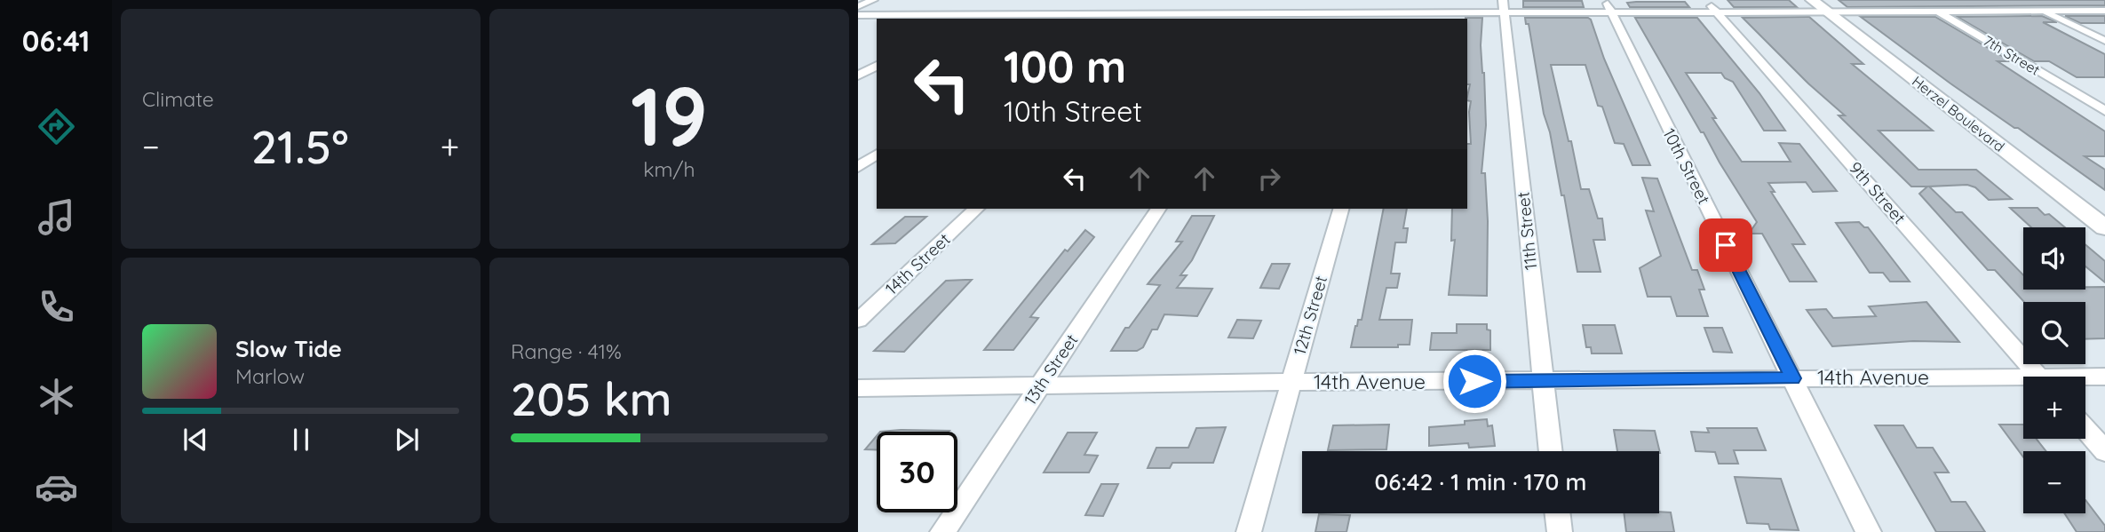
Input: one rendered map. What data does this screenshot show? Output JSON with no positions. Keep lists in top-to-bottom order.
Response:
{
  "streets": {
    "street": [
      "7th Street",
      "Herzel Boulevard",
      "10th Street",
      "9th Street",
      "11th Street",
      "14th Street",
      "12th Street",
      "13th Street",
      "14th Avenue"
    ]
  },
  "crossings": [
    ["10th Street", "14th Avenue"],
    ["11th Street", "14th Avenue"],
    ["12th Street", "14th Avenue"],
    ["13th Street", "14th Avenue"]
  ],
  "page": {
    "tabs": "06:41",
    "tile": [
      "Climate",
      ["19", "km/h"],
      ["Range · 41%", "205 km"]
    ],
    "turn": ["100 m", "10th Street"],
    "heat": ["−", "21.5°", "+"],
    "map_buttons": ["+", "−"],
    "song": ["Slow Tide", "Marlow"],
    "limit": "30",
    "trip": "06:42 · 1 min · 170 m"
  }
}
